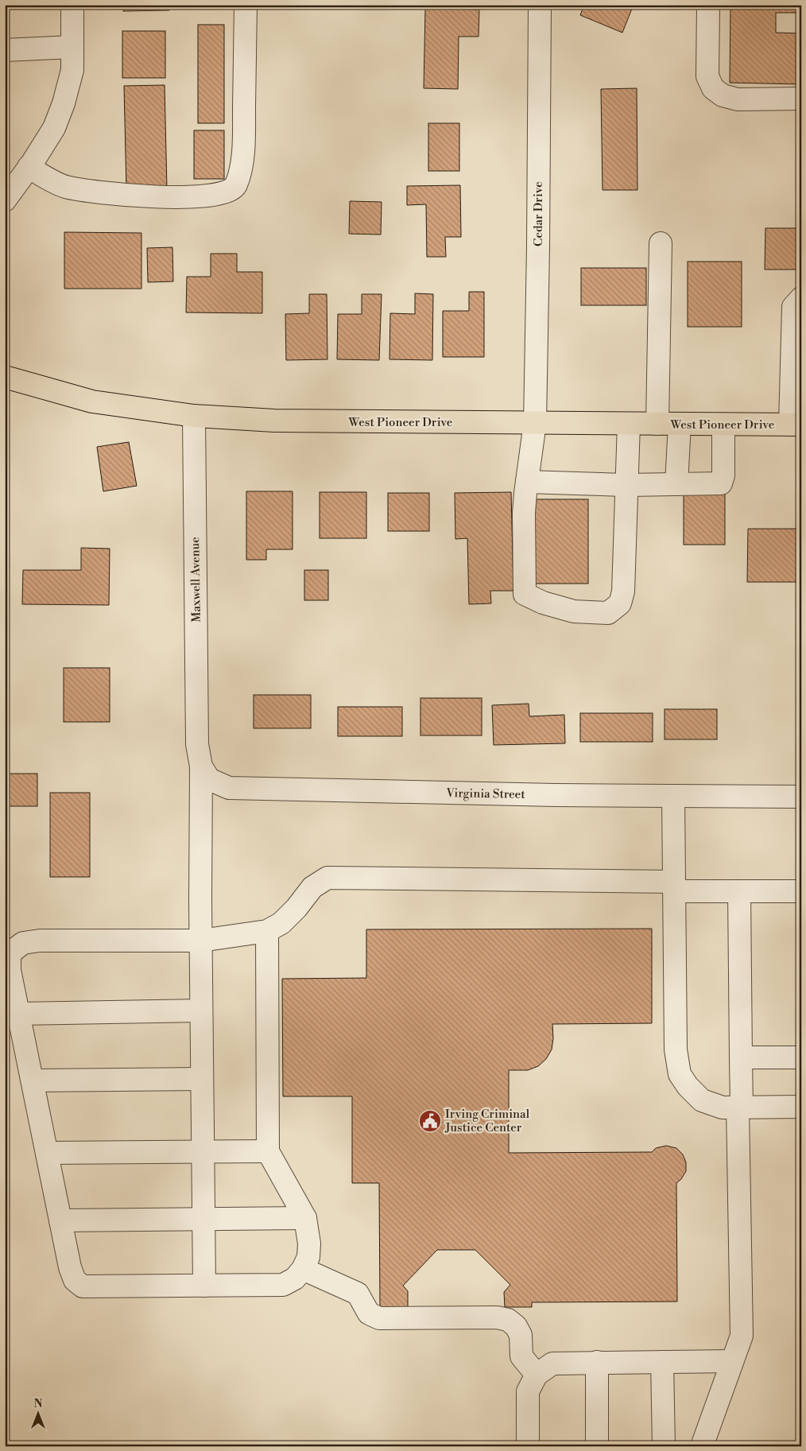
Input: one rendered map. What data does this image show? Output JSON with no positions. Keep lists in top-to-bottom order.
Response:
{
  "streets": {
    "main road": ["West Pioneer Drive"],
    "street": ["Cedar Drive", "Maxwell Avenue", "Virginia Street"]
  },
  "crossings": [
    ["Cedar Drive", "West Pioneer Drive"],
    ["West Pioneer Drive", "Maxwell Avenue"],
    ["Maxwell Avenue", "Virginia Street"]
  ],
  "places": {
    "public building": ["Irving Criminal Justice Center"]
  },
  "north": "top"
}
